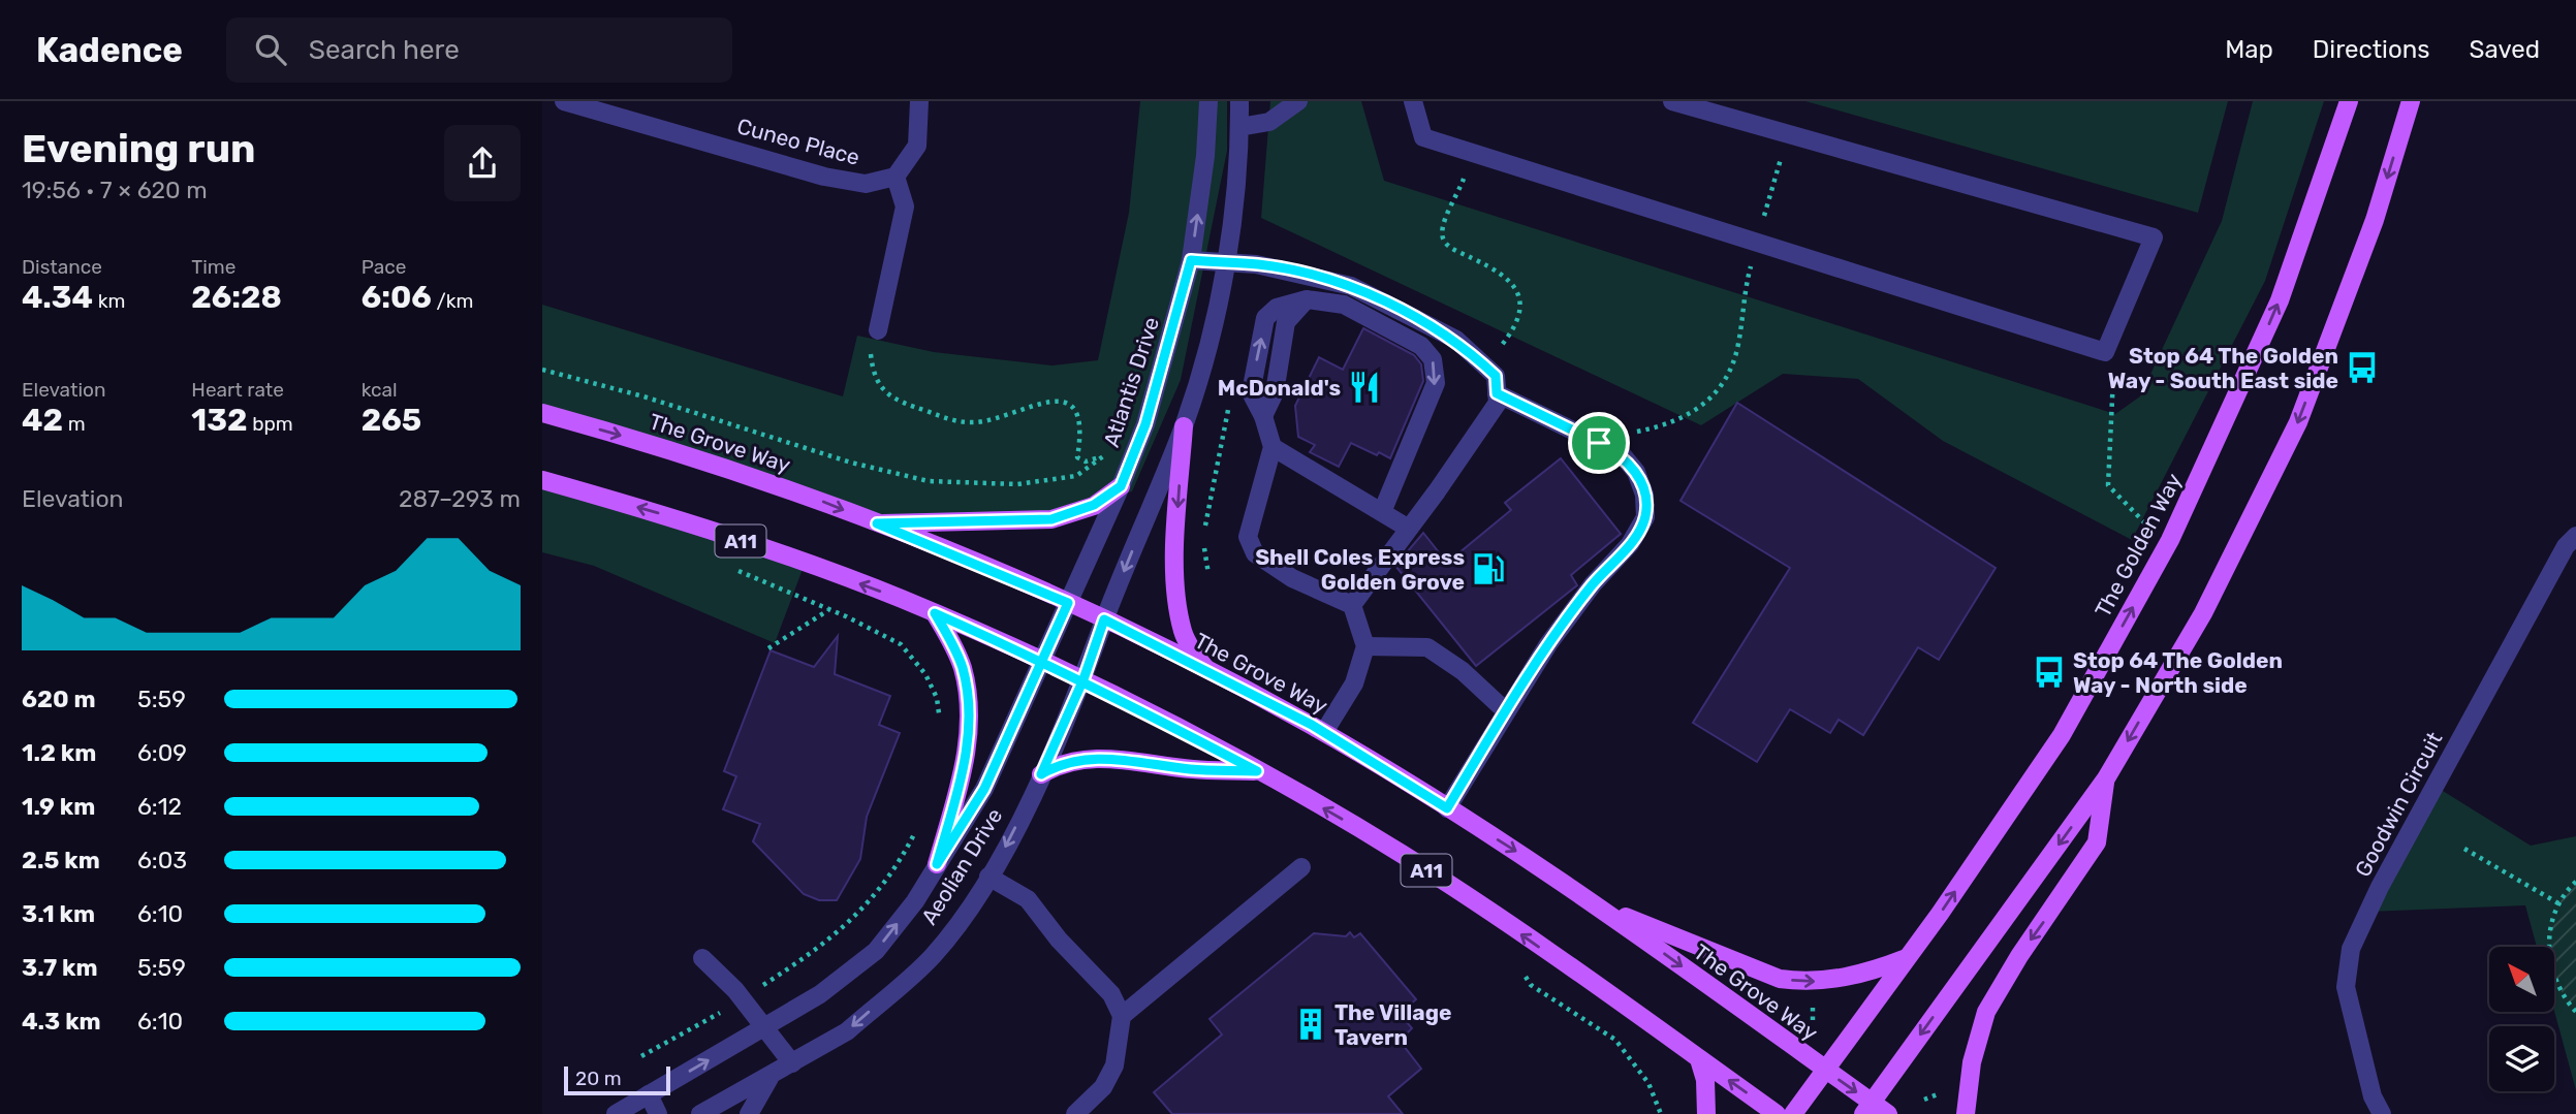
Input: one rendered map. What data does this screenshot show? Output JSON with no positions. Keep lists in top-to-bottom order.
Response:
{
  "streets": {
    "main road": ["The Grove Way", "A11", "The Golden Way"],
    "street": [
      "Cuneo Place",
      "Atlantis Drive",
      "Goodwin Circuit",
      "Aeolian Drive"
    ]
  },
  "crossings": [
    ["Atlantis Drive", "The Grove Way"],
    ["Atlantis Drive", "A11"],
    ["Atlantis Drive", "Aeolian Drive"],
    ["The Grove Way", "The Golden Way"],
    ["The Grove Way", "Aeolian Drive"],
    ["A11", "Aeolian Drive"]
  ],
  "places": {
    "bus stop": ["Stop 64 The Golden Way - South East side", "Stop 64 The Golden Way - North side"],
    "restaurant": ["McDonald's"],
    "fuel station": ["Shell Coles Express Golden Grove"],
    "building": ["The Village Tavern"]
  },
  "scale_bar": "20 m",
  "north": "top left",
  "page": {
    "header": "Kadence",
    "search": "Search here",
    "nav": ["Map", "Directions", "Saved"],
    "heading": ["Evening run", "19:56 · 7 × 620 m"],
    "stats": [
      ["Distance", "4.34 km"],
      ["Time", "26:28"],
      ["Pace", "6:06 /km"],
      ["Elevation", "42 m"],
      ["Heart rate", "132 bpm"],
      ["kcal", "265"]
    ],
    "chart": ["Elevation", "287–293 m"],
    "list": [
      {
        "name": "620 m",
        "note": "5:59"
      },
      {
        "name": "1.2 km",
        "note": "6:09"
      },
      {
        "name": "1.9 km",
        "note": "6:12"
      },
      {
        "name": "2.5 km",
        "note": "6:03"
      },
      {
        "name": "3.1 km",
        "note": "6:10"
      },
      {
        "name": "3.7 km",
        "note": "5:59"
      },
      {
        "name": "4.3 km",
        "note": "6:10"
      }
    ],
    "scale": "20 m"
  }
}
